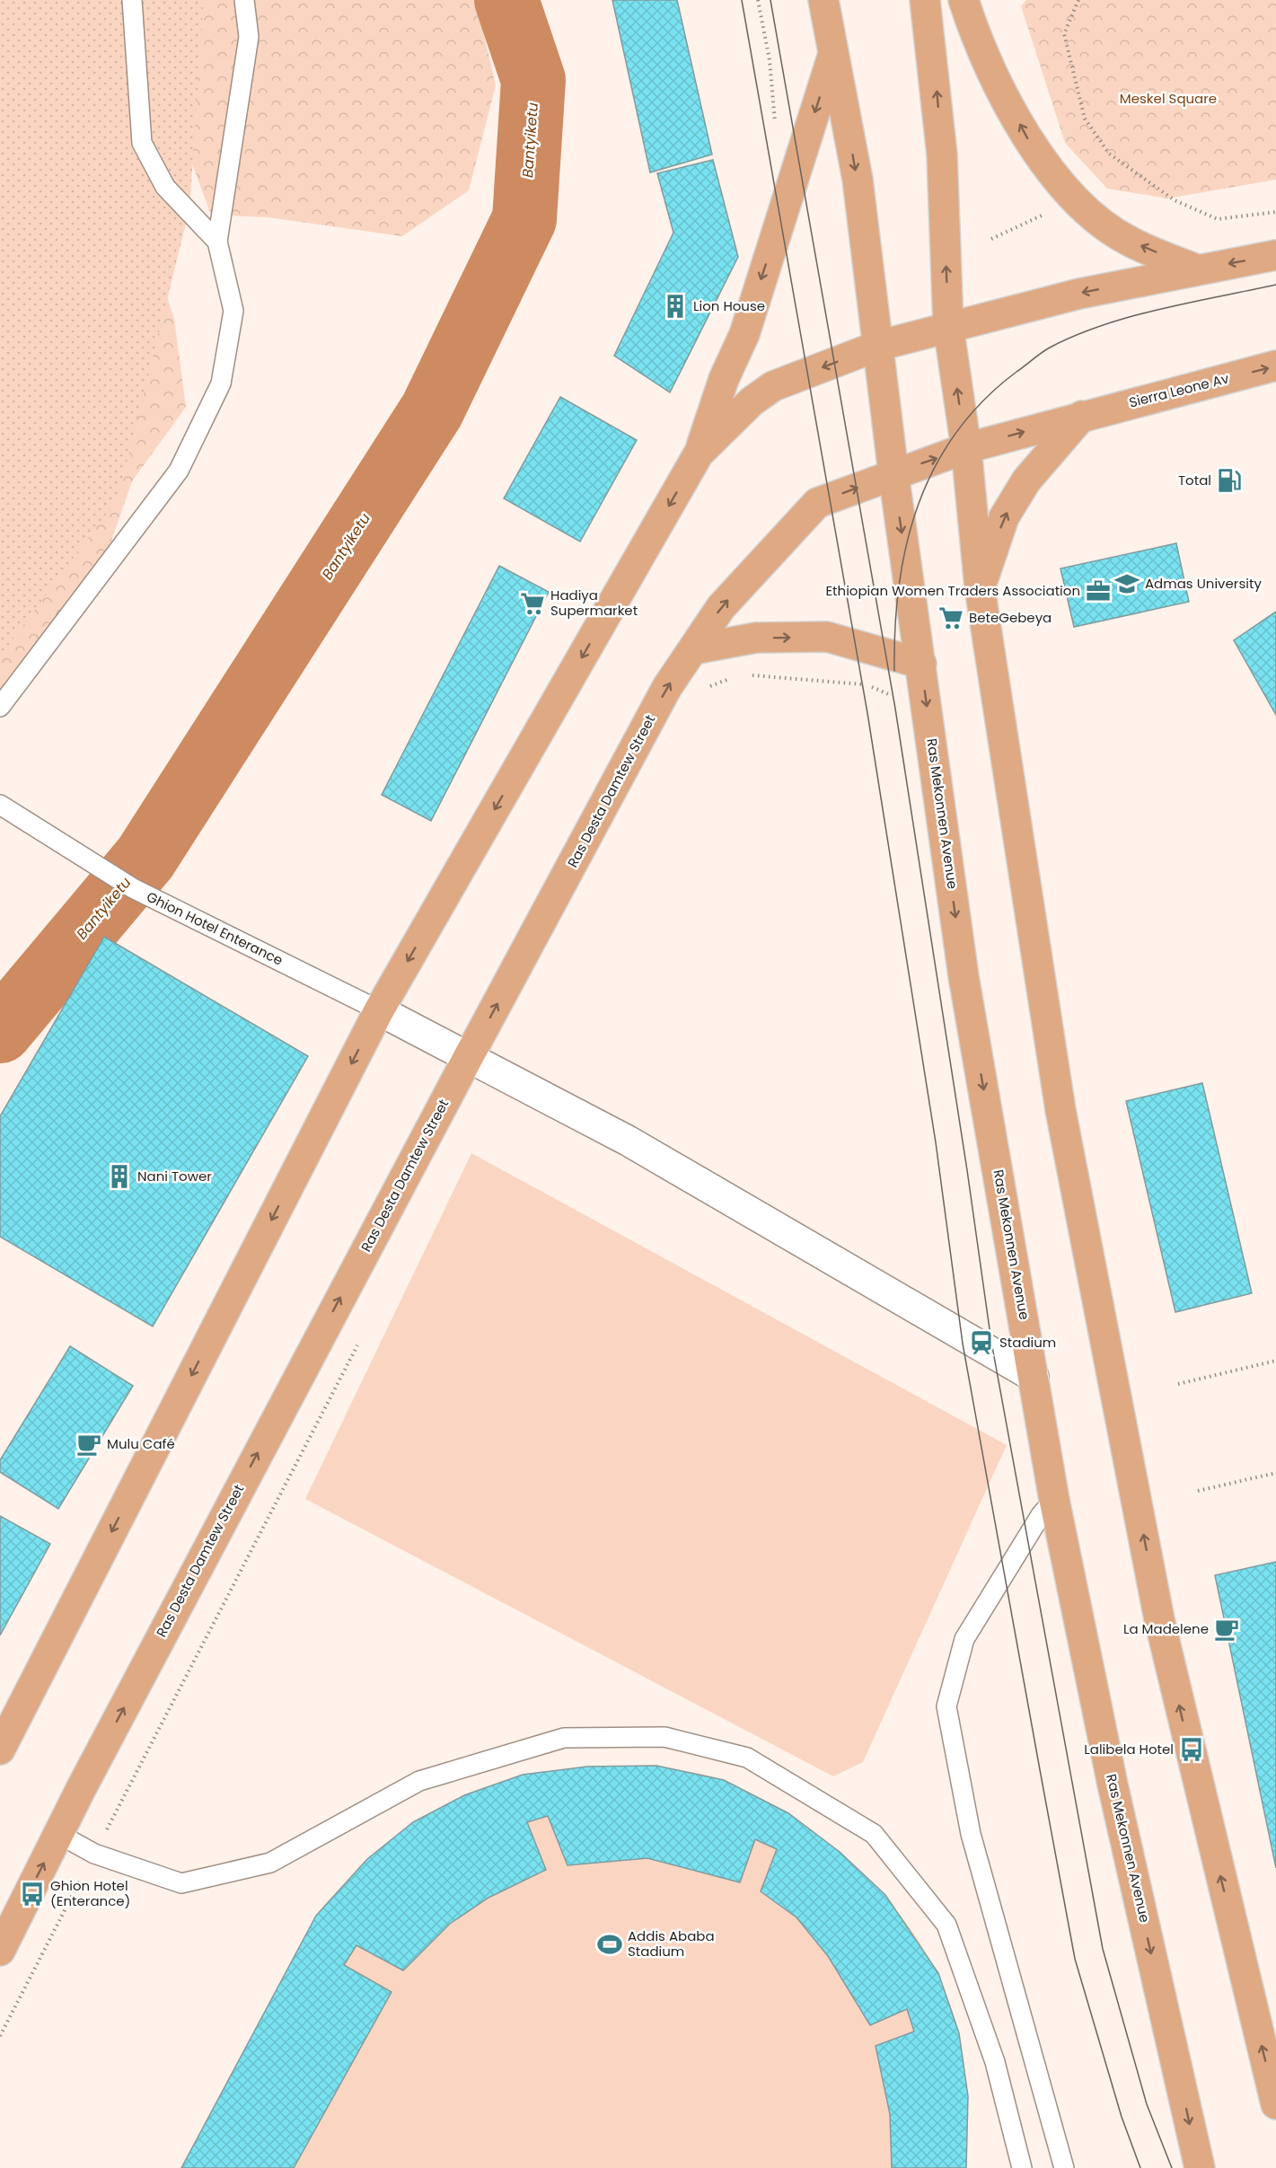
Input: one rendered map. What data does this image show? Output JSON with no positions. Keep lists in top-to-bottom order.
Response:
{
  "streets": {
    "main road": ["Sierra Leone Av", "Ras Desta Damtew Street", "Ras Mekonnen Avenue"],
    "lane": ["Ghion Hotel Enterance"]
  },
  "crossings": [
    ["Sierra Leone Av", "Ras Desta Damtew Street"],
    ["Ras Desta Damtew Street", "Ras Mekonnen Avenue"]
  ],
  "water": ["Bantyiketu"],
  "parks": ["Meskel Square"],
  "places": {
    "building": ["Lion House", "Nani Tower"],
    "fuel station": ["Total"],
    "school or university": ["Admas University"],
    "office": ["Ethiopian Women Traders Association"],
    "supermarket": ["Hadiya Supermarket", "BeteGebeya"],
    "station": ["Stadium"],
    "cafe": ["Mulu Café", "La Madelene"],
    "bus stop": ["Lalibela Hotel", "Ghion Hotel (Enterance)"],
    "sports": ["Addis Ababa Stadium"]
  }
}
